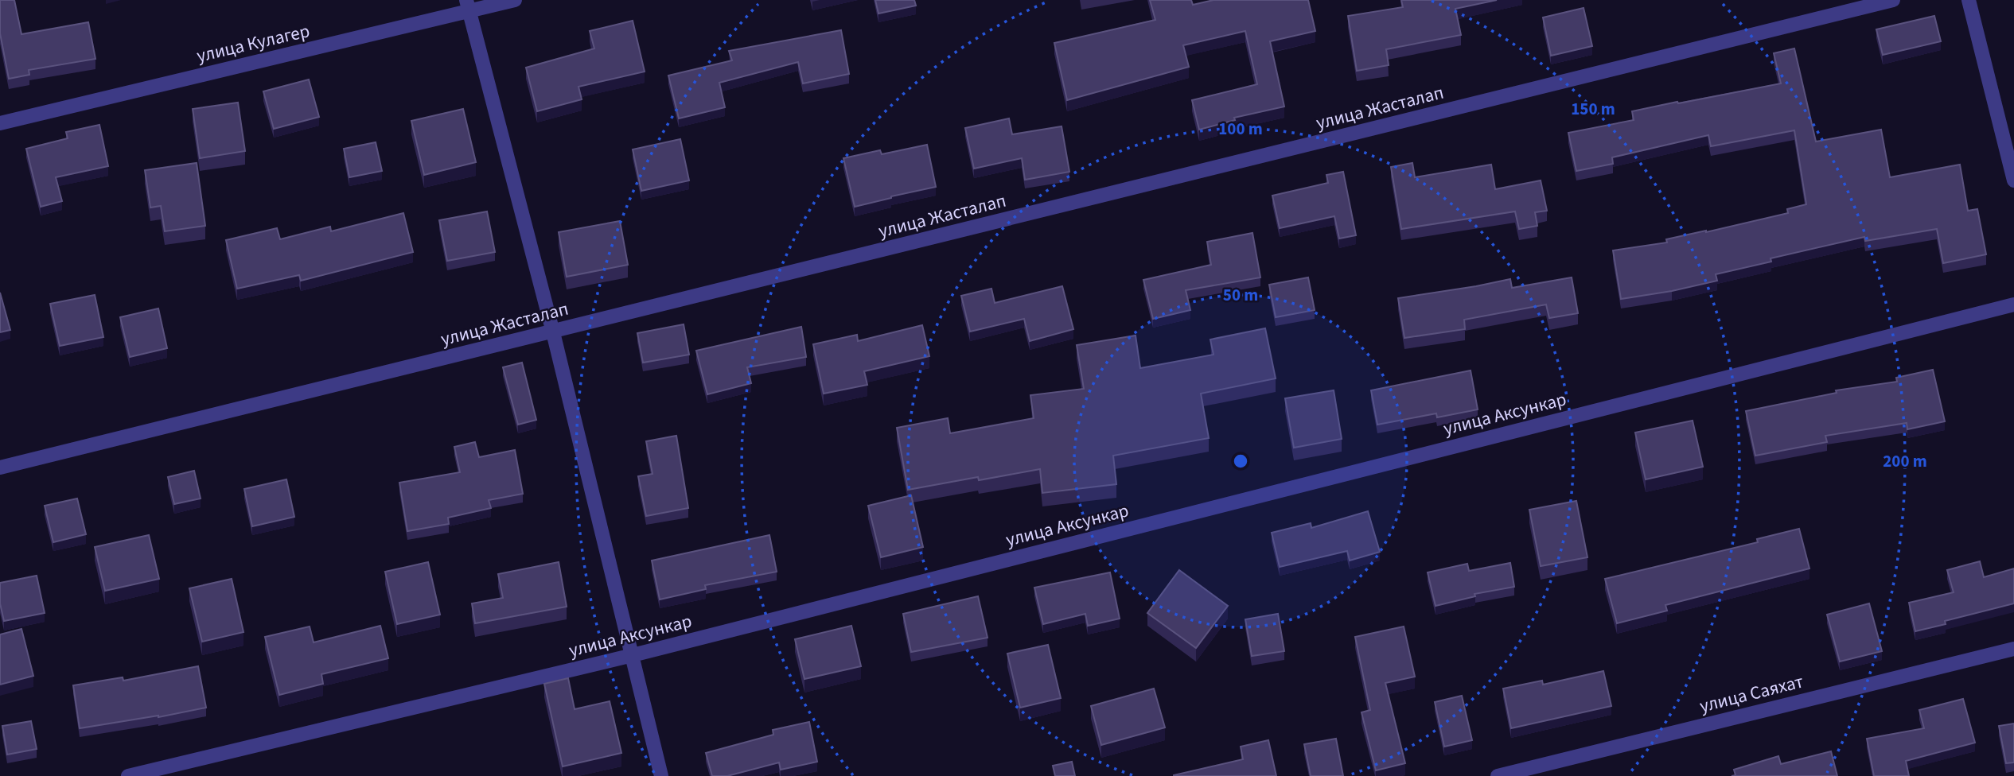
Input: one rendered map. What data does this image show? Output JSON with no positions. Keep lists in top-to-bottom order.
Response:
{
  "streets": {
    "street": [
      "улица Кулагер",
      "улица Жасталап",
      "улица Аксункар",
      "улица Саяхат"
    ]
  },
  "rings": [
    "150 m",
    "100 m",
    "50 m",
    "200 m"
  ]
}
